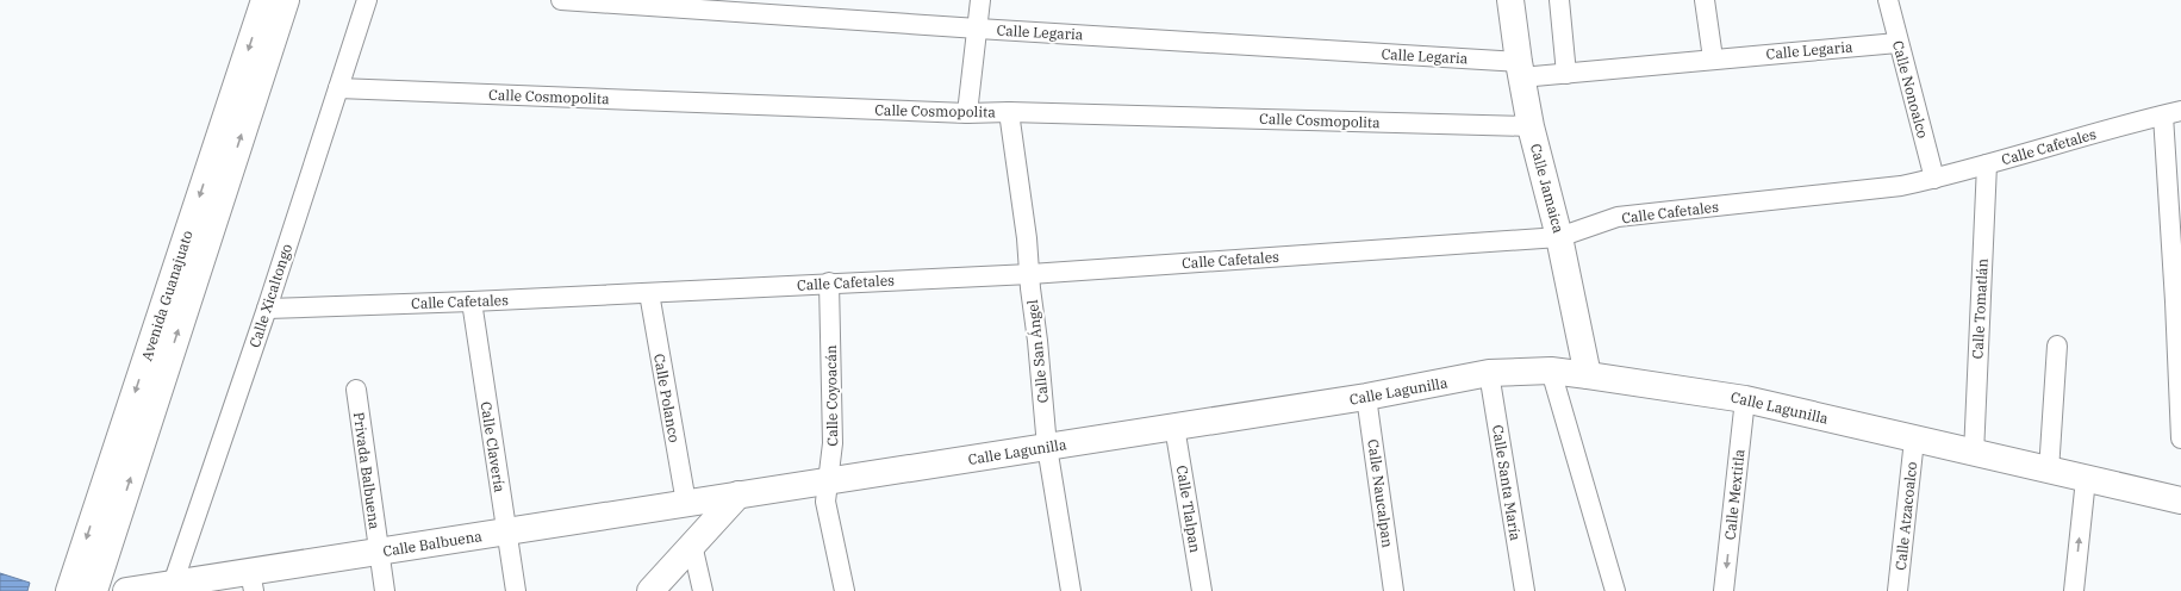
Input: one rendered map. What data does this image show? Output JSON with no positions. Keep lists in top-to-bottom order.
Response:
{
  "streets": {
    "street": [
      "Calle Legaria",
      "Calle Nonoalco",
      "Calle Cosmopolita",
      "Calle Cafetales",
      "Calle Jamaica",
      "Avenida Guanajuato",
      "Calle Xicaltongo",
      "Calle Tomatlán",
      "Calle San Ángel",
      "Calle Lagunilla",
      "Calle Coyoacán",
      "Calle Polanco",
      "Calle Clavería",
      "Privada Balbuena",
      "Calle Santa María",
      "Calle Naucalpan",
      "Calle Mextitla",
      "Calle Tlalpan",
      "Calle Atzacoalco",
      "Calle Balbuena"
    ]
  },
  "crossings": [
    ["Calle Legaria", "Calle Nonoalco"],
    ["Calle Legaria", "Calle Jamaica"],
    ["Calle Nonoalco", "Calle Cafetales"],
    ["Calle Cosmopolita", "Calle Jamaica"],
    ["Calle Cosmopolita", "Calle Xicaltongo"],
    ["Calle Cosmopolita", "Calle San Ángel"],
    ["Calle Cafetales", "Calle Jamaica"],
    ["Calle Cafetales", "Calle Xicaltongo"],
    ["Calle Cafetales", "Calle Tomatlán"],
    ["Calle Cafetales", "Calle San Ángel"],
    ["Calle Cafetales", "Calle Coyoacán"],
    ["Calle Cafetales", "Calle Polanco"],
    ["Calle Cafetales", "Calle Clavería"],
    ["Calle Jamaica", "Calle Lagunilla"],
    ["Calle Xicaltongo", "Calle Balbuena"],
    ["Calle Tomatlán", "Calle Lagunilla"],
    ["Calle San Ángel", "Calle Lagunilla"],
    ["Calle Lagunilla", "Calle Coyoacán"],
    ["Calle Lagunilla", "Calle Santa María"],
    ["Calle Lagunilla", "Calle Naucalpan"],
    ["Calle Lagunilla", "Calle Mextitla"],
    ["Calle Lagunilla", "Calle Tlalpan"],
    ["Calle Lagunilla", "Calle Atzacoalco"],
    ["Calle Lagunilla", "Calle Balbuena"],
    ["Calle Polanco", "Calle Balbuena"],
    ["Calle Clavería", "Calle Balbuena"],
    ["Privada Balbuena", "Calle Balbuena"]
  ]
}
